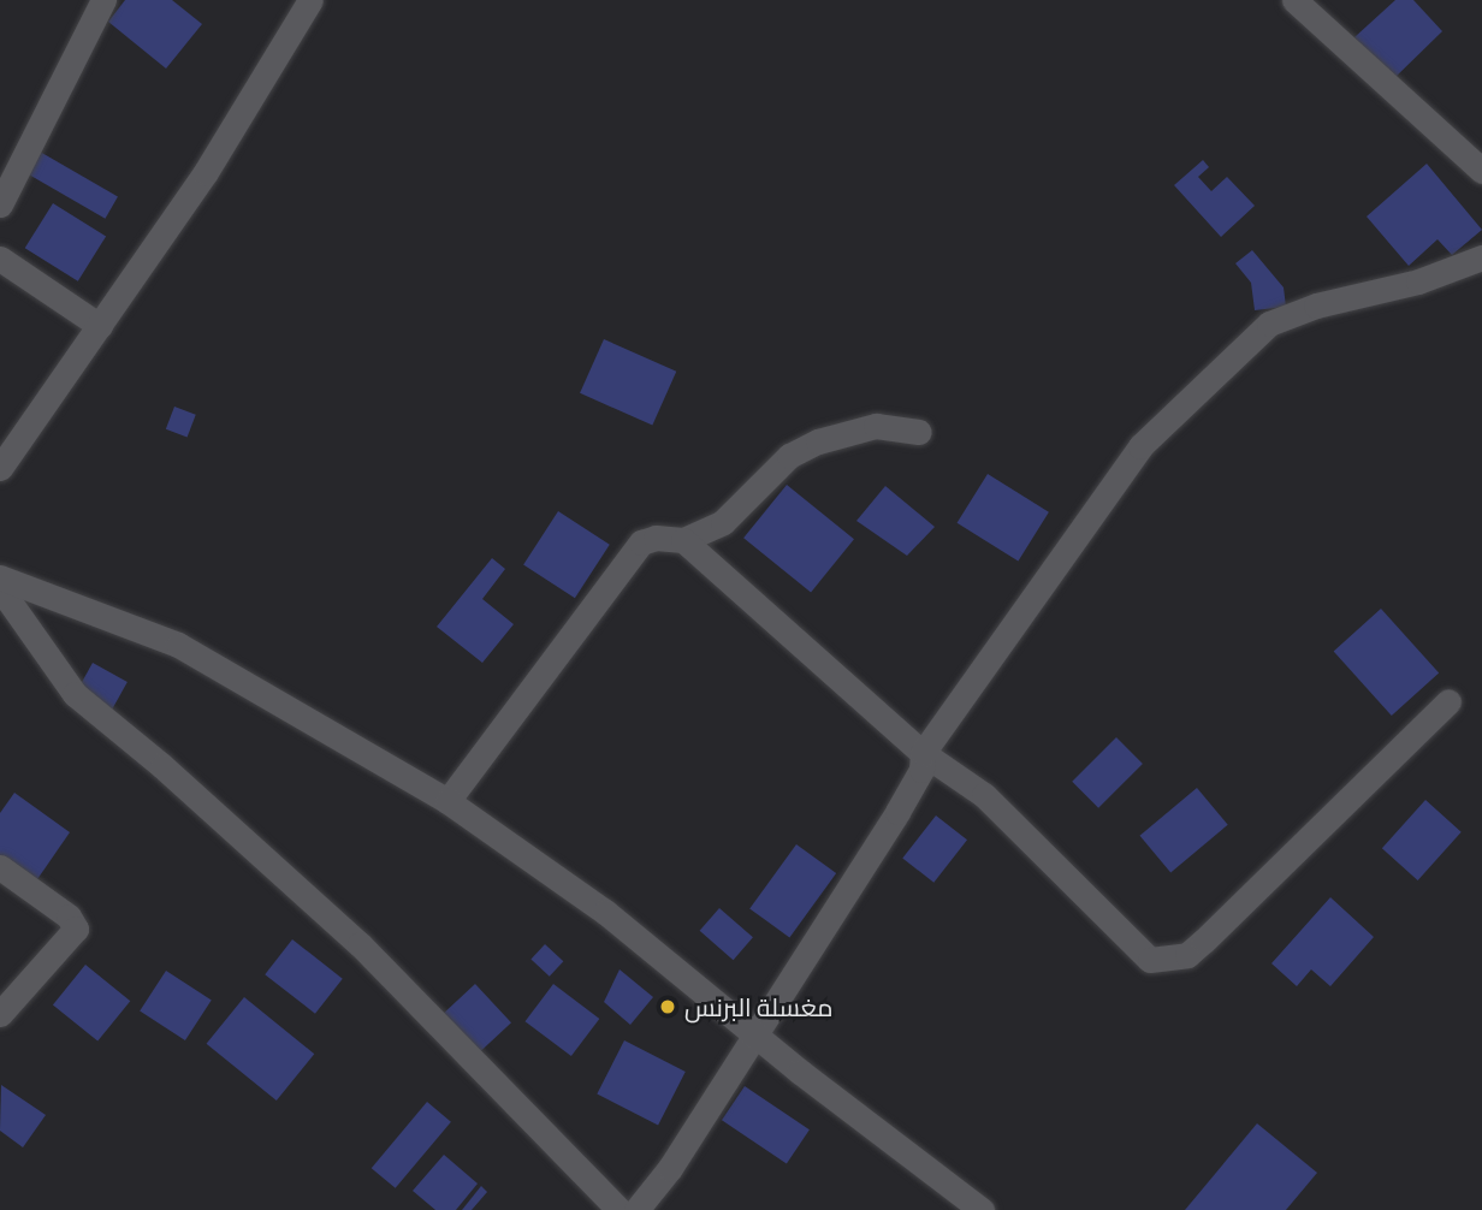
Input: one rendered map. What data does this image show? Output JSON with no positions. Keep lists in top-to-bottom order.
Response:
{
  "places": ["مغسلة البرنس"]
}
